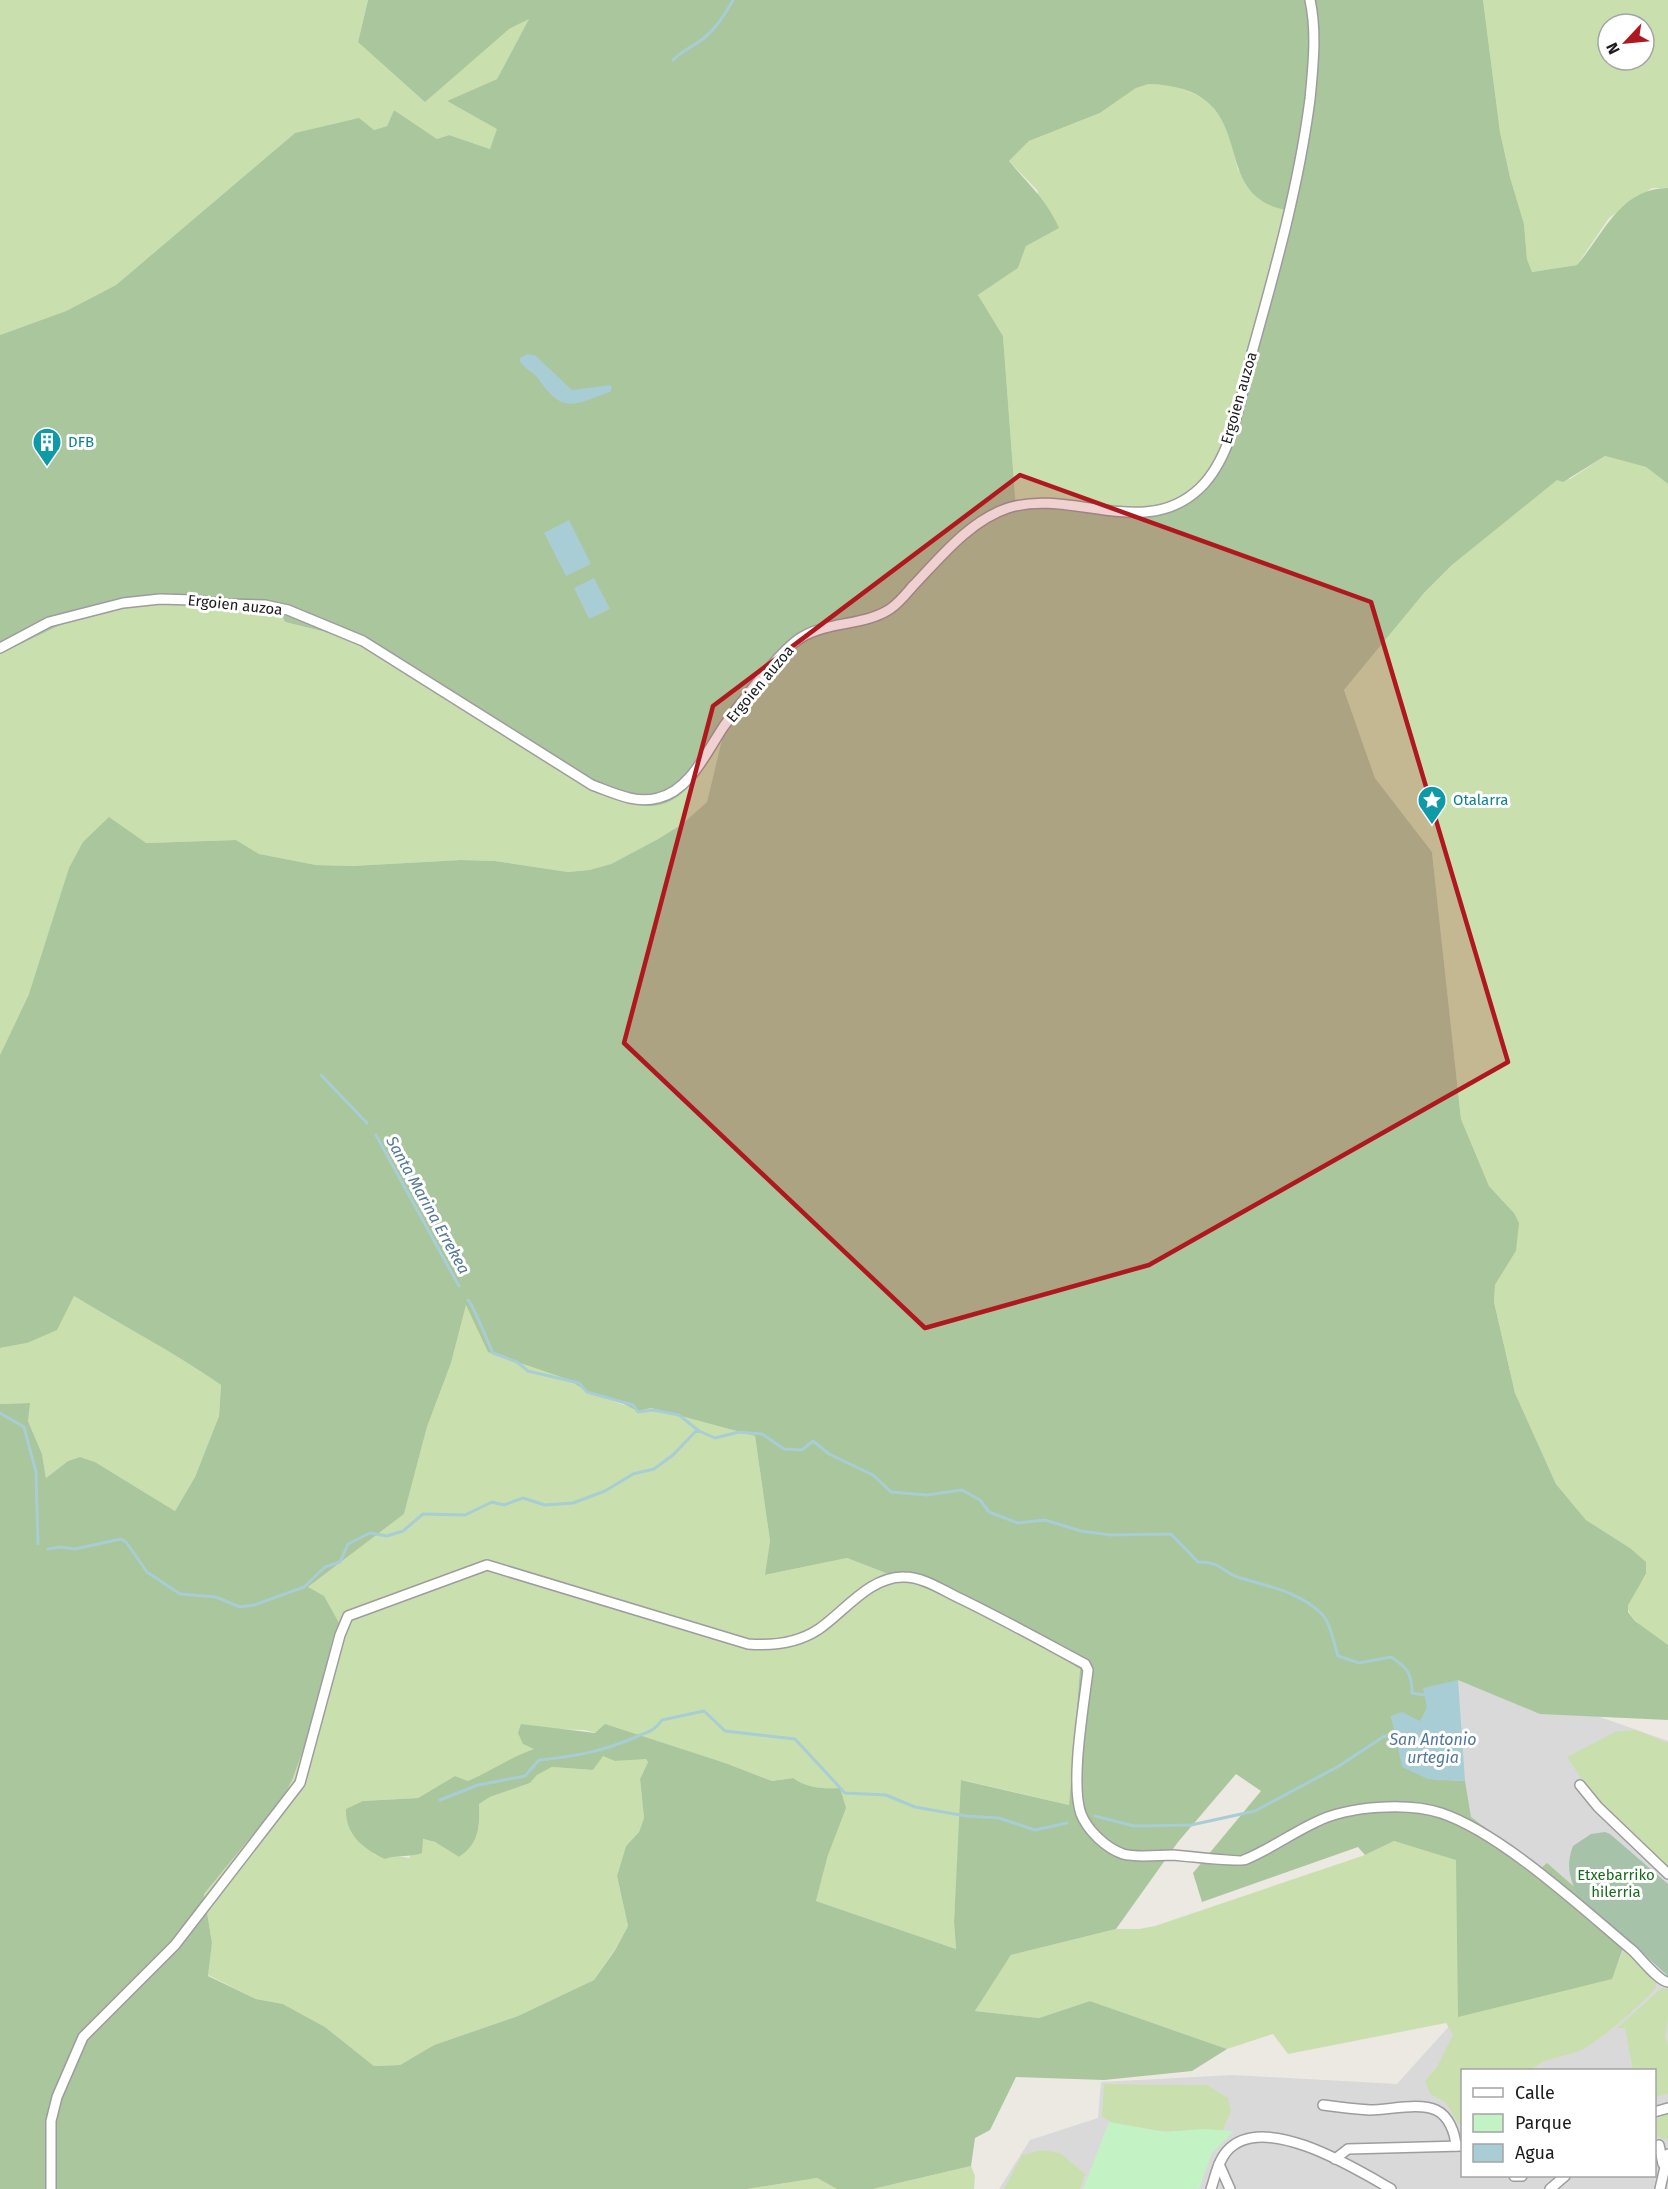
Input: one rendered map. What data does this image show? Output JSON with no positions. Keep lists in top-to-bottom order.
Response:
{
  "streets": {
    "street": ["Ergoien auzoa"]
  },
  "water": ["Santa Marina Errekea", "San Antonio urtegia"],
  "parks": ["Etxebarriko hilerria"],
  "places": {
    "building": ["DFB"],
    "place": ["Otalarra"]
  },
  "legend": ["Calle", "Parque", "Agua"],
  "north": "bottom left"
}
